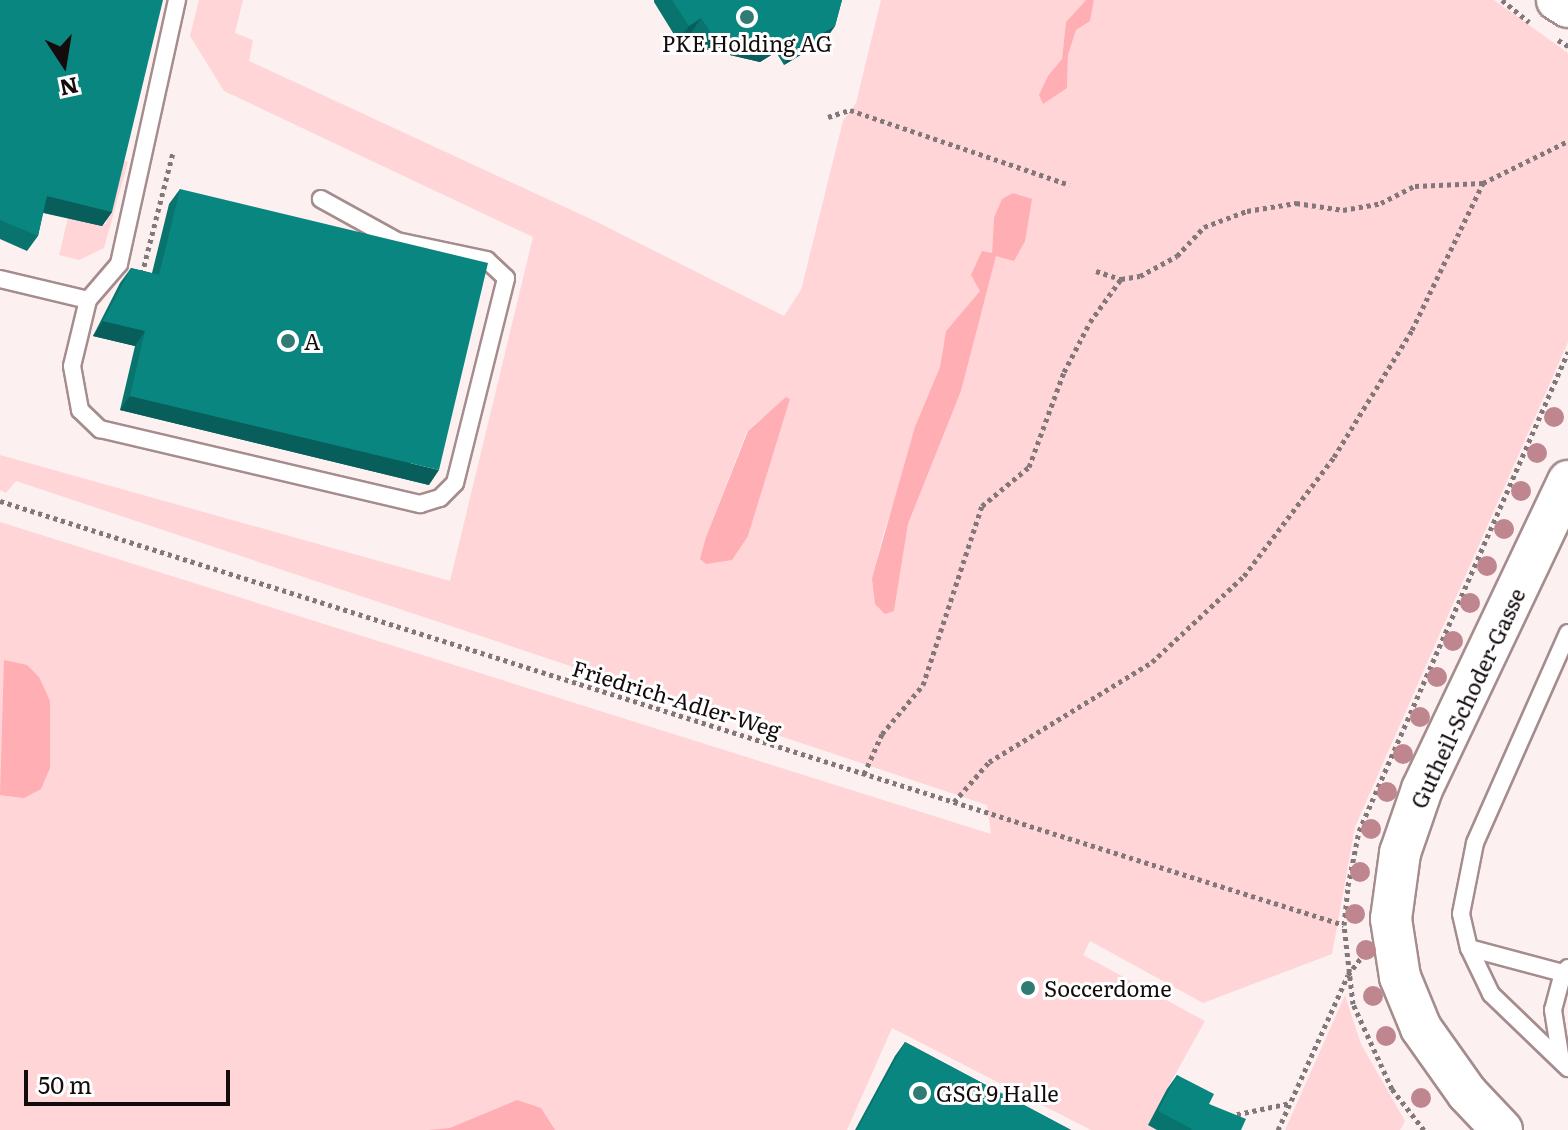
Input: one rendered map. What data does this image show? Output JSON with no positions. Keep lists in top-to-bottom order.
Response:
{
  "streets": {
    "street": ["Gutheil-Schoder-Gasse"],
    "path": ["Friedrich-Adler-Weg"]
  },
  "places": [
    "PKE Holding AG",
    "A",
    "Soccerdome",
    "GSG 9 Halle"
  ],
  "scale_bar": "50 m",
  "north": "bottom"
}
